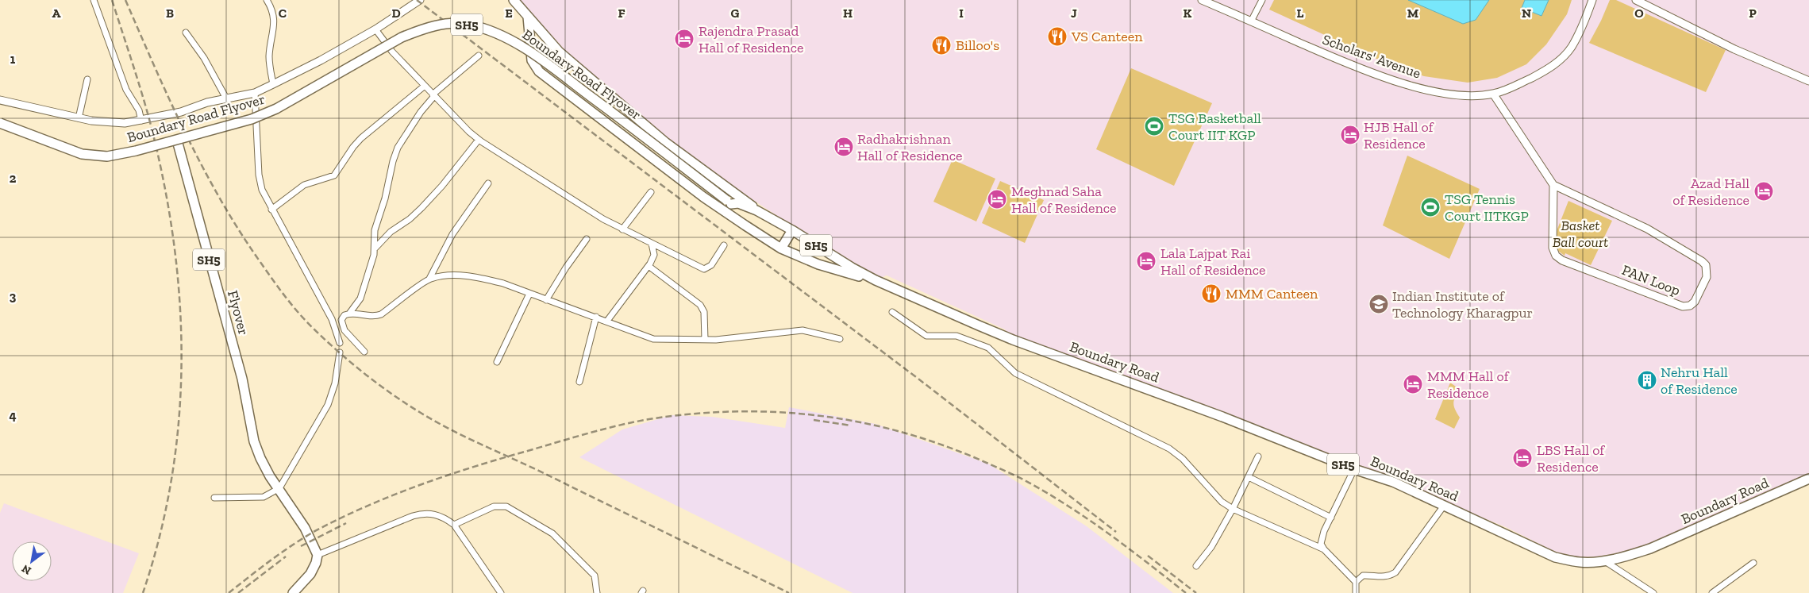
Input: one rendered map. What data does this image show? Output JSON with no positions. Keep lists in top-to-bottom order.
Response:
{
  "streets": {
    "main road": [
      "SH5",
      "Boundary Road Flyover",
      "Flyover",
      "Boundary Road"
    ],
    "street": ["Scholars' Avenue", "PAN Loop"]
  },
  "crossings": [
    ["SH5", "Flyover"],
    ["Boundary Road Flyover", "Flyover"],
    ["Boundary Road Flyover", "Boundary Road"]
  ],
  "parks": ["Basket Ball court"],
  "places": {
    "restaurant": ["VS Canteen", "Billoo's", "MMM Canteen"],
    "hotel": [
      "Rajendra Prasad Hall of Residence",
      "HJB Hall of Residence",
      "Radhakrishnan Hall of Residence",
      "Azad Hall of Residence",
      "Meghnad Saha Hall of Residence",
      "Lala Lajpat Rai Hall of Residence",
      "MMM Hall of Residence",
      "LBS Hall of Residence"
    ],
    "sports": ["TSG Basketball Court IIT KGP", "TSG Tennis Court IITKGP"],
    "school or university": ["Indian Institute of Technology Kharagpur"],
    "building": ["Nehru Hall of Residence"]
  },
  "north": "bottom left",
  "grid": {
    "columns": [
      "A",
      "B",
      "C",
      "D",
      "E",
      "F",
      "G",
      "H",
      "I",
      "J",
      "K",
      "L",
      "M",
      "N",
      "O",
      "P"
    ],
    "rows": [
      "1",
      "2",
      "3",
      "4"
    ]
  }
}
